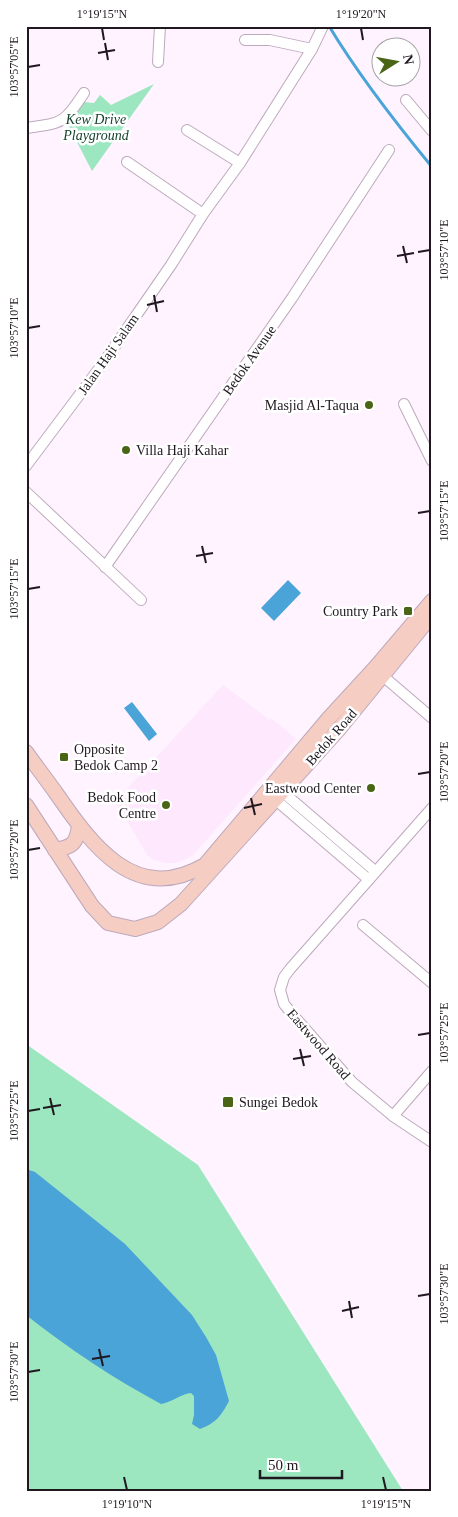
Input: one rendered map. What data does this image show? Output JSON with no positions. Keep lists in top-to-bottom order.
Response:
{
  "streets": {
    "main road": ["Bedok Road"],
    "street": ["Jalan Haji Salam", "Bedok Avenue", "Eastwood Road"]
  },
  "parks": ["Kew Drive Playground"],
  "places": {
    "other": [
      "Masjid Al-Taqua",
      "Villa Haji Kahar",
      "Eastwood Center",
      "Bedok Food Centre"
    ],
    "transit": ["Country Park", "Opposite Bedok Camp 2", "Sungei Bedok"]
  },
  "scale_bar": "50 m",
  "north": "right",
  "coordinates": [
    "1°19'15\"N",
    "1°19'20\"N",
    "103°57'05\"E",
    "103°57'10\"E",
    "103°57'15\"E",
    "103°57'20\"E",
    "103°57'25\"E",
    "103°57'30\"E",
    "1°19'10\"N"
  ]
}
